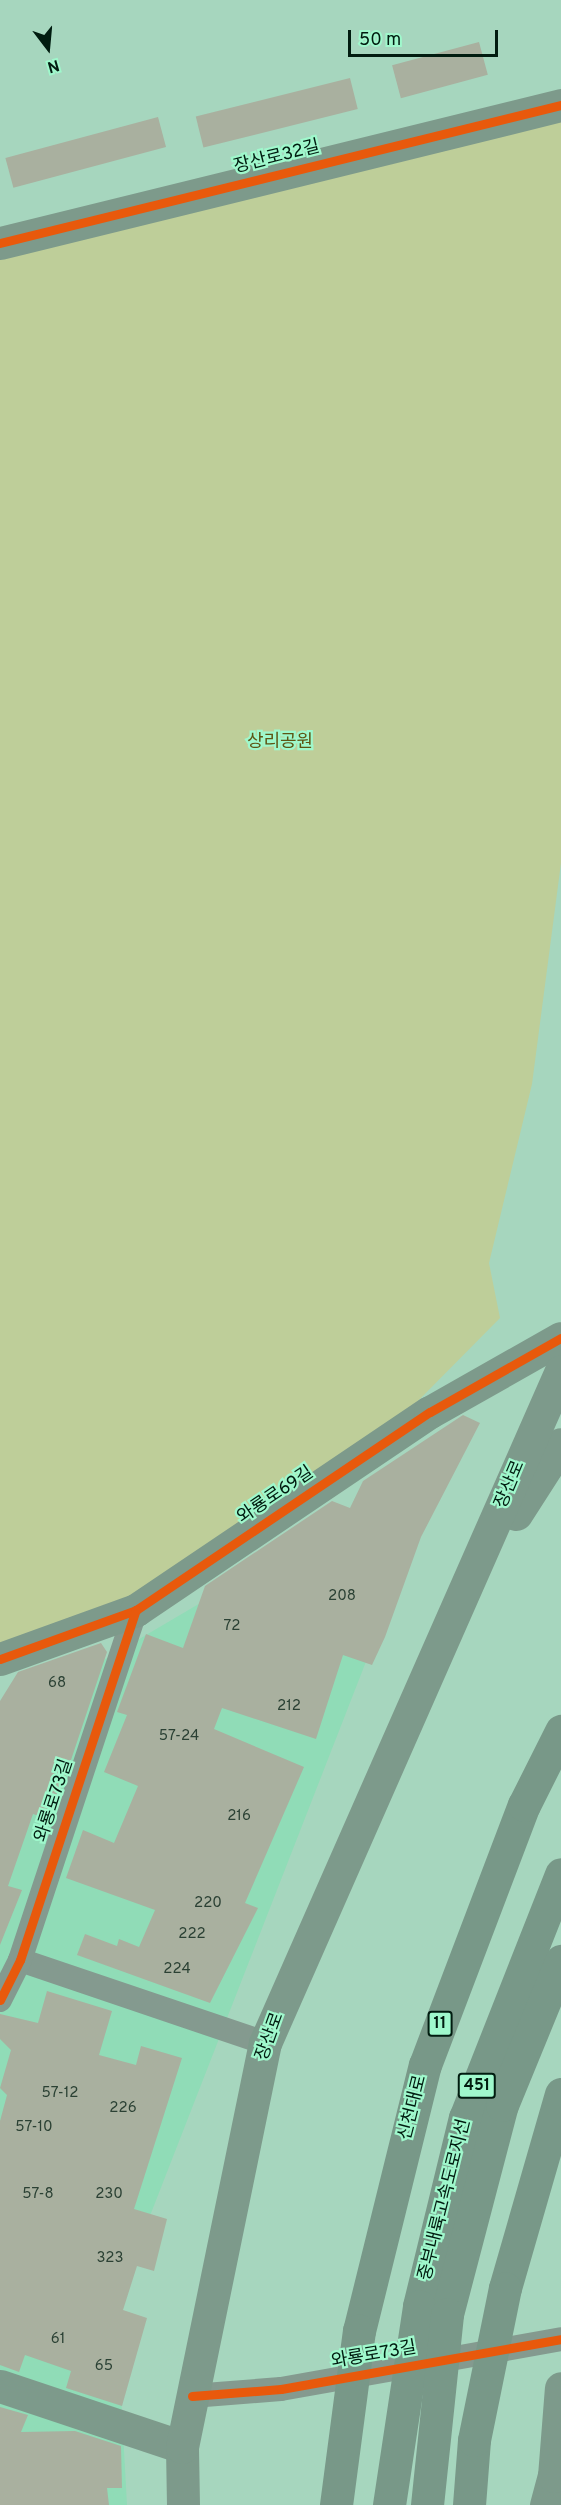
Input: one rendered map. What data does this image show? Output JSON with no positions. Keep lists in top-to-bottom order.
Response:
{
  "streets": {
    "highway": [
      "11",
      "451",
      "신천대로",
      "중부내륙고속도로지선"
    ],
    "main road": ["장산로32길", "장산로", "와룡로69길"],
    "street": ["와룡로73길"]
  },
  "crossings": [
    ["장산로", "와룡로73길"],
    ["와룡로69길", "와룡로73길"]
  ],
  "parks": ["상리공원"],
  "house_numbers": [
    "208",
    "72",
    "68",
    "212",
    "57-24",
    "216",
    "220",
    "222",
    "224",
    "57-12",
    "226",
    "57-10",
    "57-8",
    "230",
    "323",
    "61",
    "65"
  ],
  "scale_bar": "50 m",
  "north": "bottom"
}
